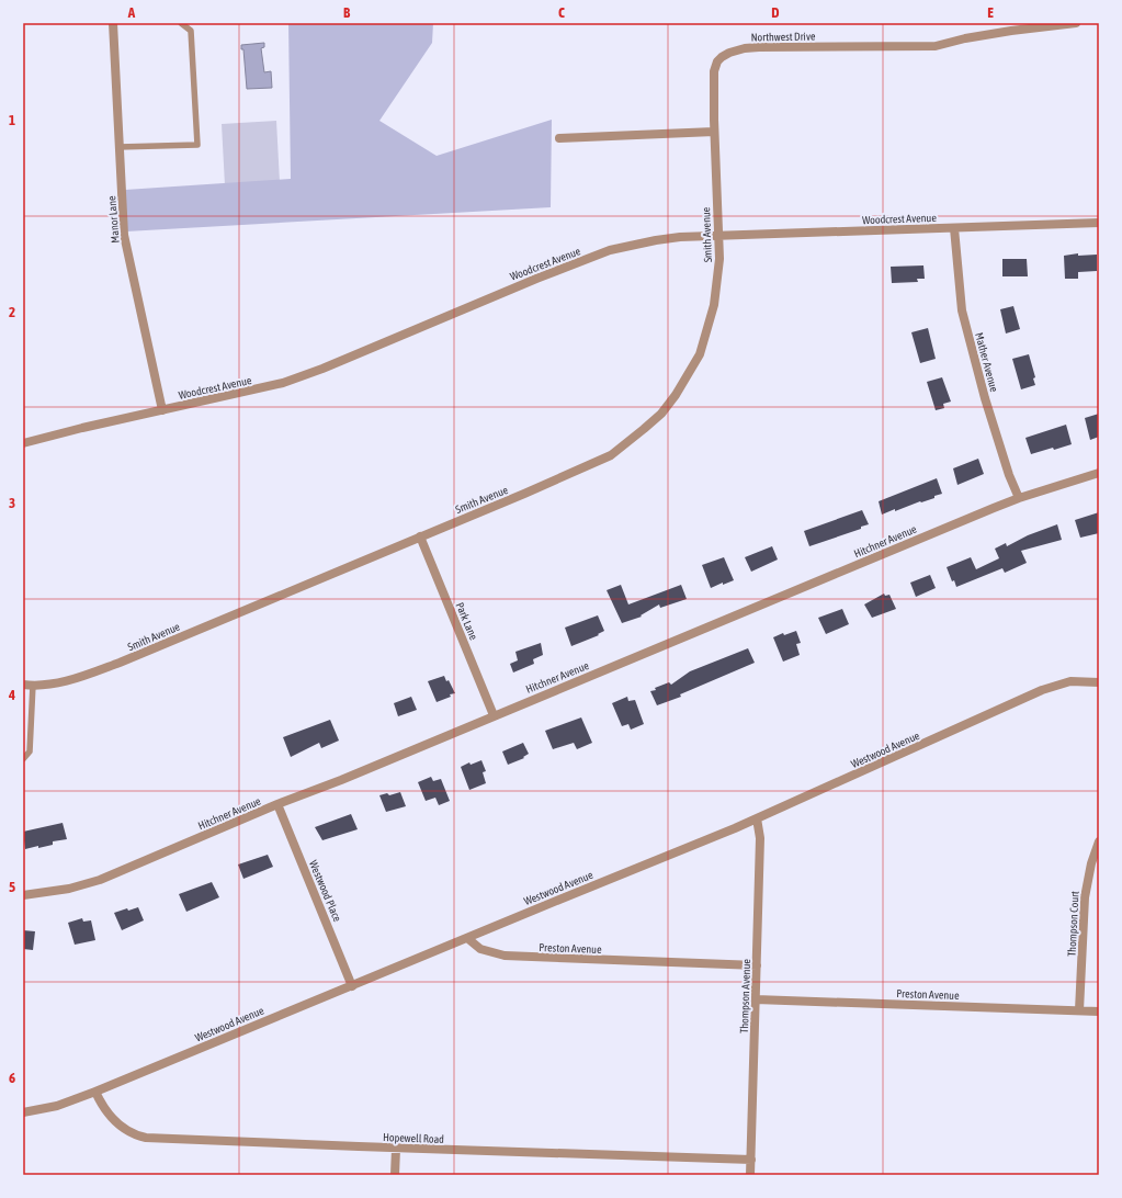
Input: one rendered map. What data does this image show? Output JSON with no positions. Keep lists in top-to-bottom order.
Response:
{
  "streets": {
    "street": [
      "Northwest Drive",
      "Woodcrest Avenue",
      "Manor Lane",
      "Smith Avenue",
      "Mather Avenue",
      "Hitchner Avenue",
      "Park Lane",
      "Westwood Avenue",
      "Westwood Place",
      "Thompson Court",
      "Preston Avenue",
      "Thompson Avenue",
      "Hopewell Road"
    ]
  },
  "crossings": [
    ["Northwest Drive", "Smith Avenue"],
    ["Woodcrest Avenue", "Manor Lane"],
    ["Woodcrest Avenue", "Smith Avenue"],
    ["Woodcrest Avenue", "Mather Avenue"],
    ["Smith Avenue", "Park Lane"],
    ["Mather Avenue", "Hitchner Avenue"],
    ["Hitchner Avenue", "Park Lane"],
    ["Hitchner Avenue", "Westwood Place"],
    ["Westwood Avenue", "Westwood Place"],
    ["Westwood Avenue", "Preston Avenue"],
    ["Westwood Avenue", "Thompson Avenue"],
    ["Westwood Avenue", "Hopewell Road"],
    ["Thompson Court", "Preston Avenue"],
    ["Preston Avenue", "Thompson Avenue"],
    ["Thompson Avenue", "Hopewell Road"]
  ],
  "grid": {
    "columns": [
      "A",
      "B",
      "C",
      "D",
      "E"
    ],
    "rows": [
      "1",
      "2",
      "3",
      "4",
      "5",
      "6"
    ]
  }
}
